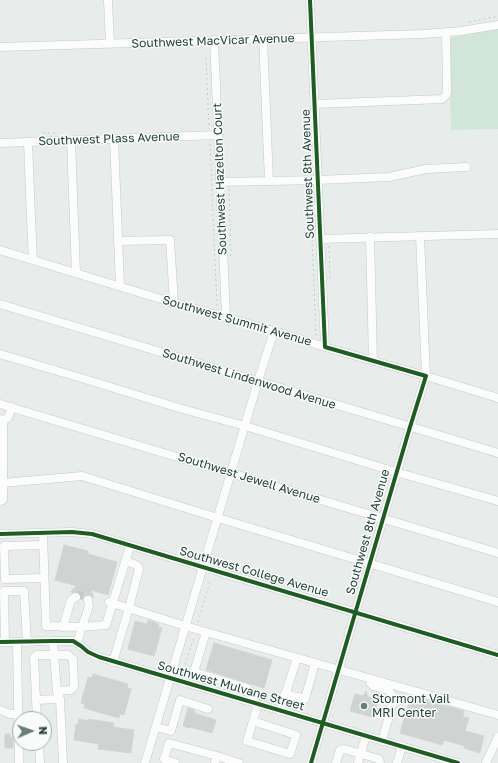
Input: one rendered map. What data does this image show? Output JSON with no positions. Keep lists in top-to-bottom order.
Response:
{
  "streets": {
    "street": [
      "Southwest MacVicar Avenue",
      "Southwest Plass Avenue",
      "Southwest 8th Avenue",
      "Southwest Hazelton Court",
      "Southwest Summit Avenue",
      "Southwest Lindenwood Avenue",
      "Southwest Jewell Avenue",
      "Southwest College Avenue",
      "Southwest Mulvane Street"
    ]
  },
  "crossings": [
    ["Southwest MacVicar Avenue", "Southwest 8th Avenue"],
    ["Southwest MacVicar Avenue", "Southwest Hazelton Court"],
    ["Southwest Plass Avenue", "Southwest Hazelton Court"],
    ["Southwest 8th Avenue", "Southwest Summit Avenue"],
    ["Southwest 8th Avenue", "Southwest Lindenwood Avenue"],
    ["Southwest 8th Avenue", "Southwest Jewell Avenue"],
    ["Southwest 8th Avenue", "Southwest College Avenue"],
    ["Southwest 8th Avenue", "Southwest Mulvane Street"],
    ["Southwest Hazelton Court", "Southwest Summit Avenue"]
  ],
  "places": ["Stormont Vail MRI Center"],
  "north": "right"
}
